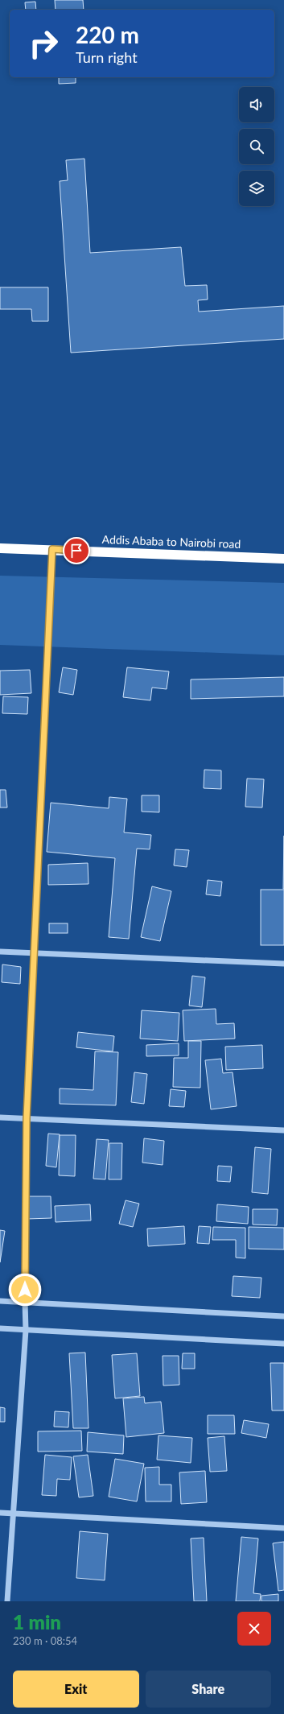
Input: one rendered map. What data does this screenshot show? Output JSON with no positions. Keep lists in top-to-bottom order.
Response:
{
  "streets": {
    "highway": ["Addis Ababa to Nairobi road"]
  },
  "page": {
    "turn": ["220 m", "Turn right"],
    "heading": ["1 min", "230 m · 08:54"],
    "buttons": ["Exit", "Share"]
  }
}
